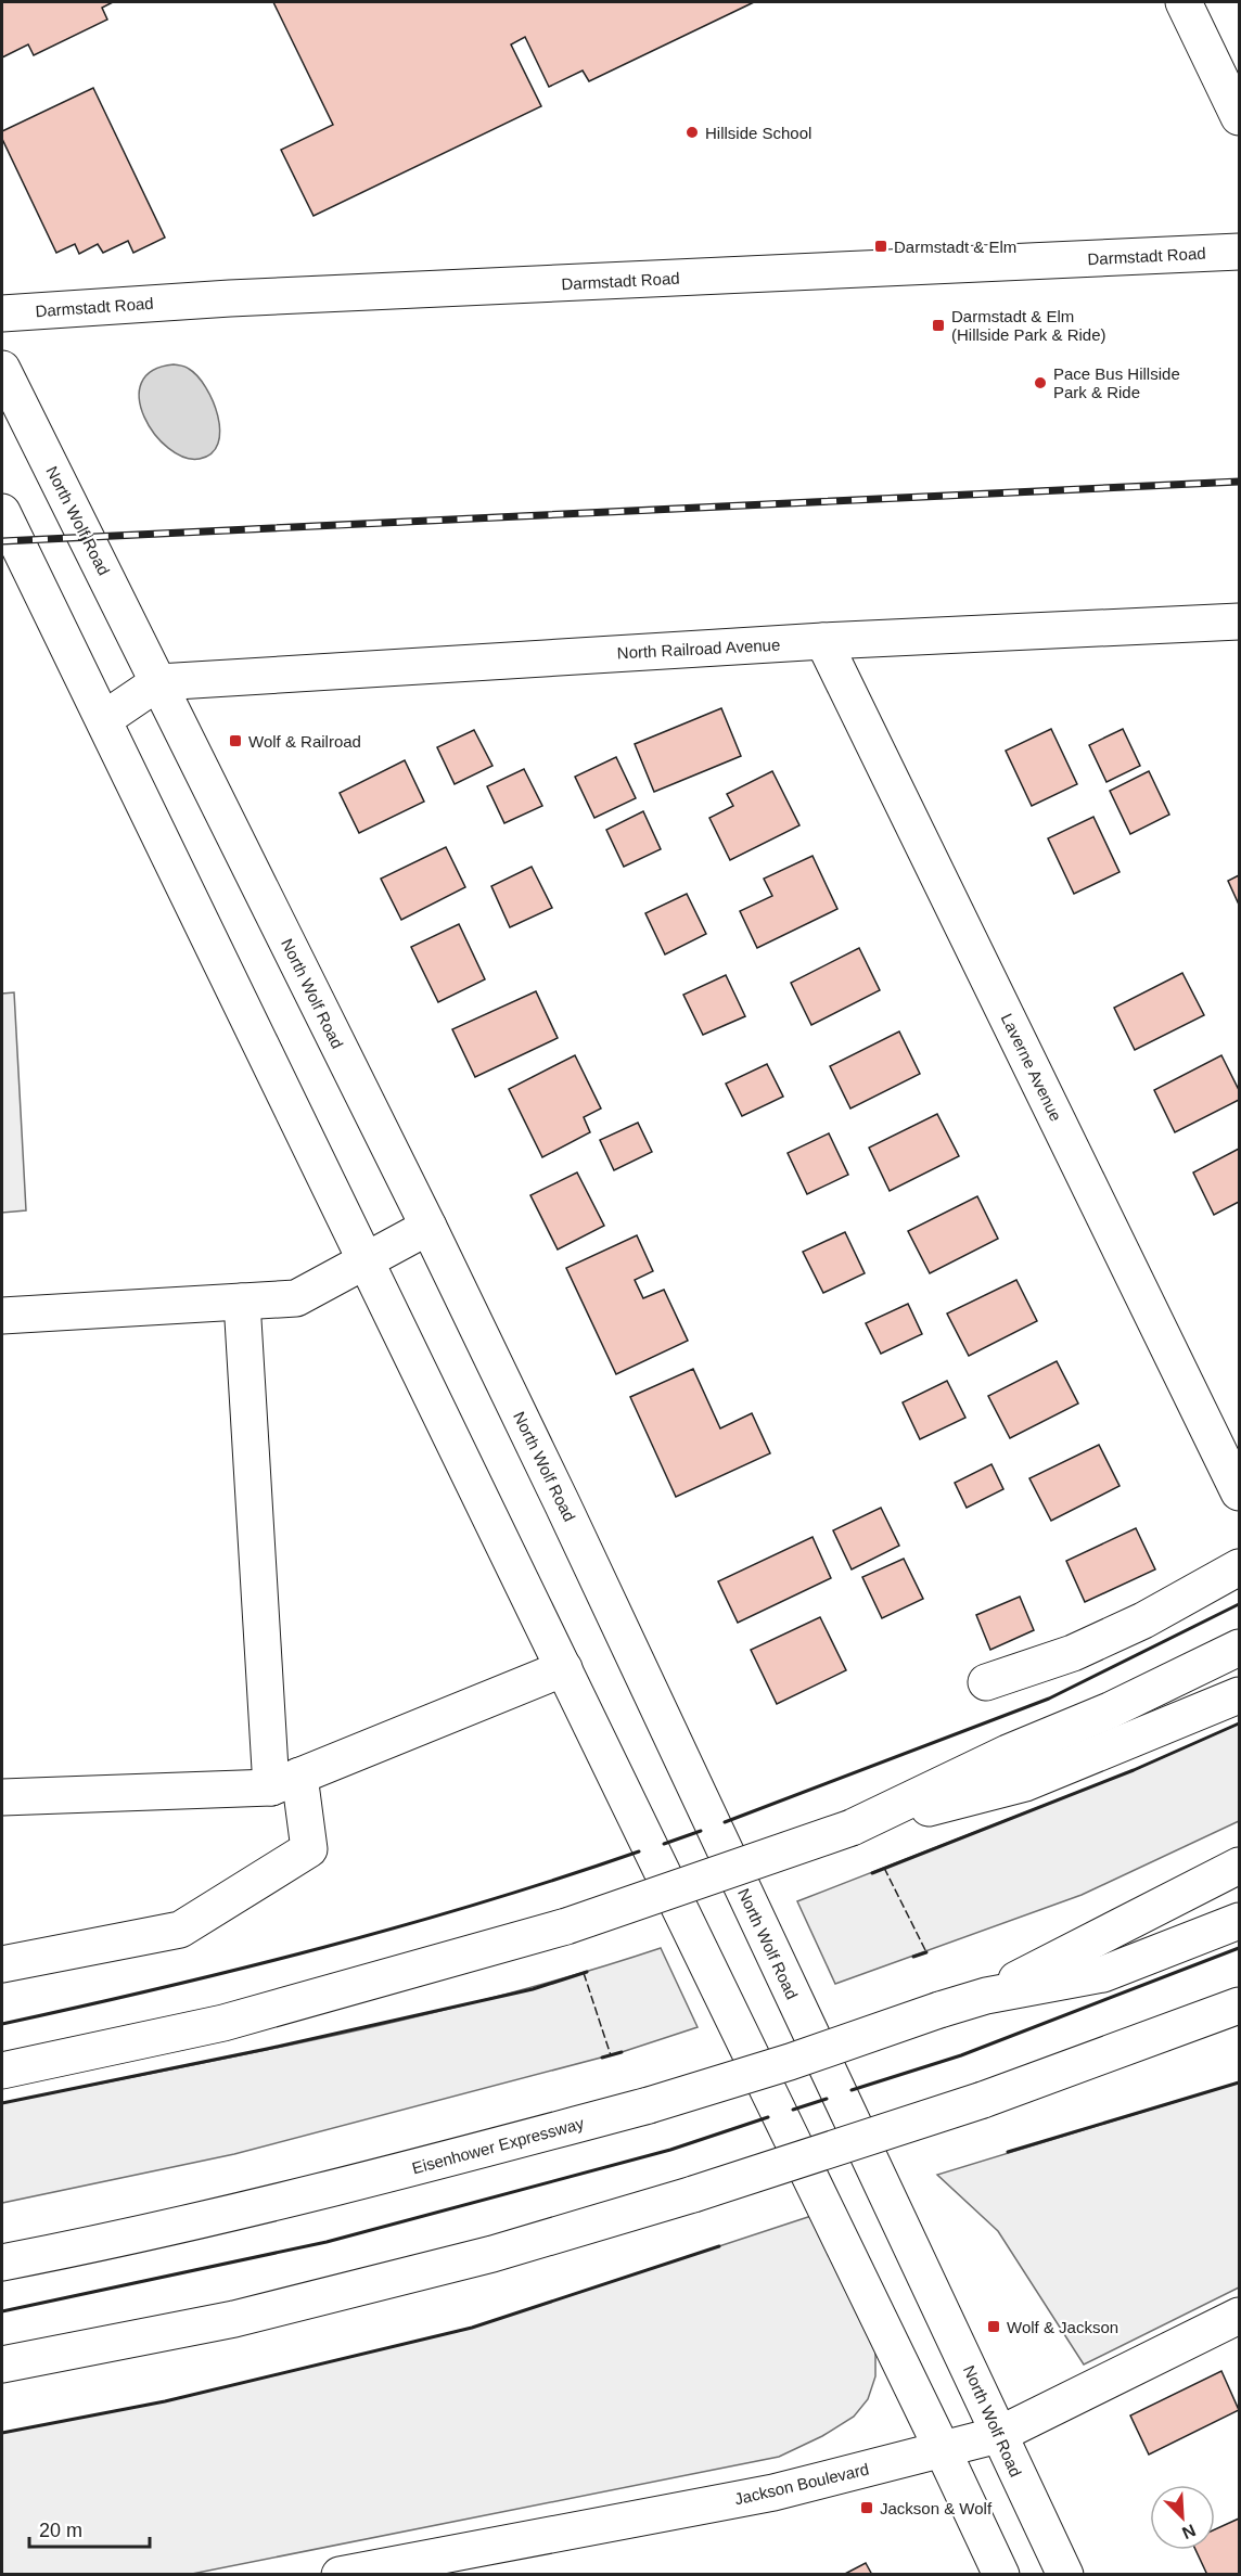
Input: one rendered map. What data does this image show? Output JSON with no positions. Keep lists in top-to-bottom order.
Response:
{
  "streets": {
    "main road": [
      "Darmstadt Road",
      "North Wolf Road",
      "North Railroad Avenue",
      "Laverne Avenue",
      "Eisenhower Expressway",
      "Jackson Boulevard"
    ]
  },
  "crossings": [
    ["North Wolf Road", "North Railroad Avenue"],
    ["North Wolf Road", "Jackson Boulevard"],
    ["North Railroad Avenue", "Laverne Avenue"]
  ],
  "places": {
    "other": ["Hillside School", "Pace Bus Hillside Park & Ride"],
    "transit": [
      "Darmstadt & Elm",
      "Darmstadt & Elm (Hillside Park & Ride)",
      "Wolf & Railroad",
      "Wolf & Jackson",
      "Jackson & Wolf"
    ]
  },
  "scale_bar": "20 m",
  "north": "bottom right"
}
